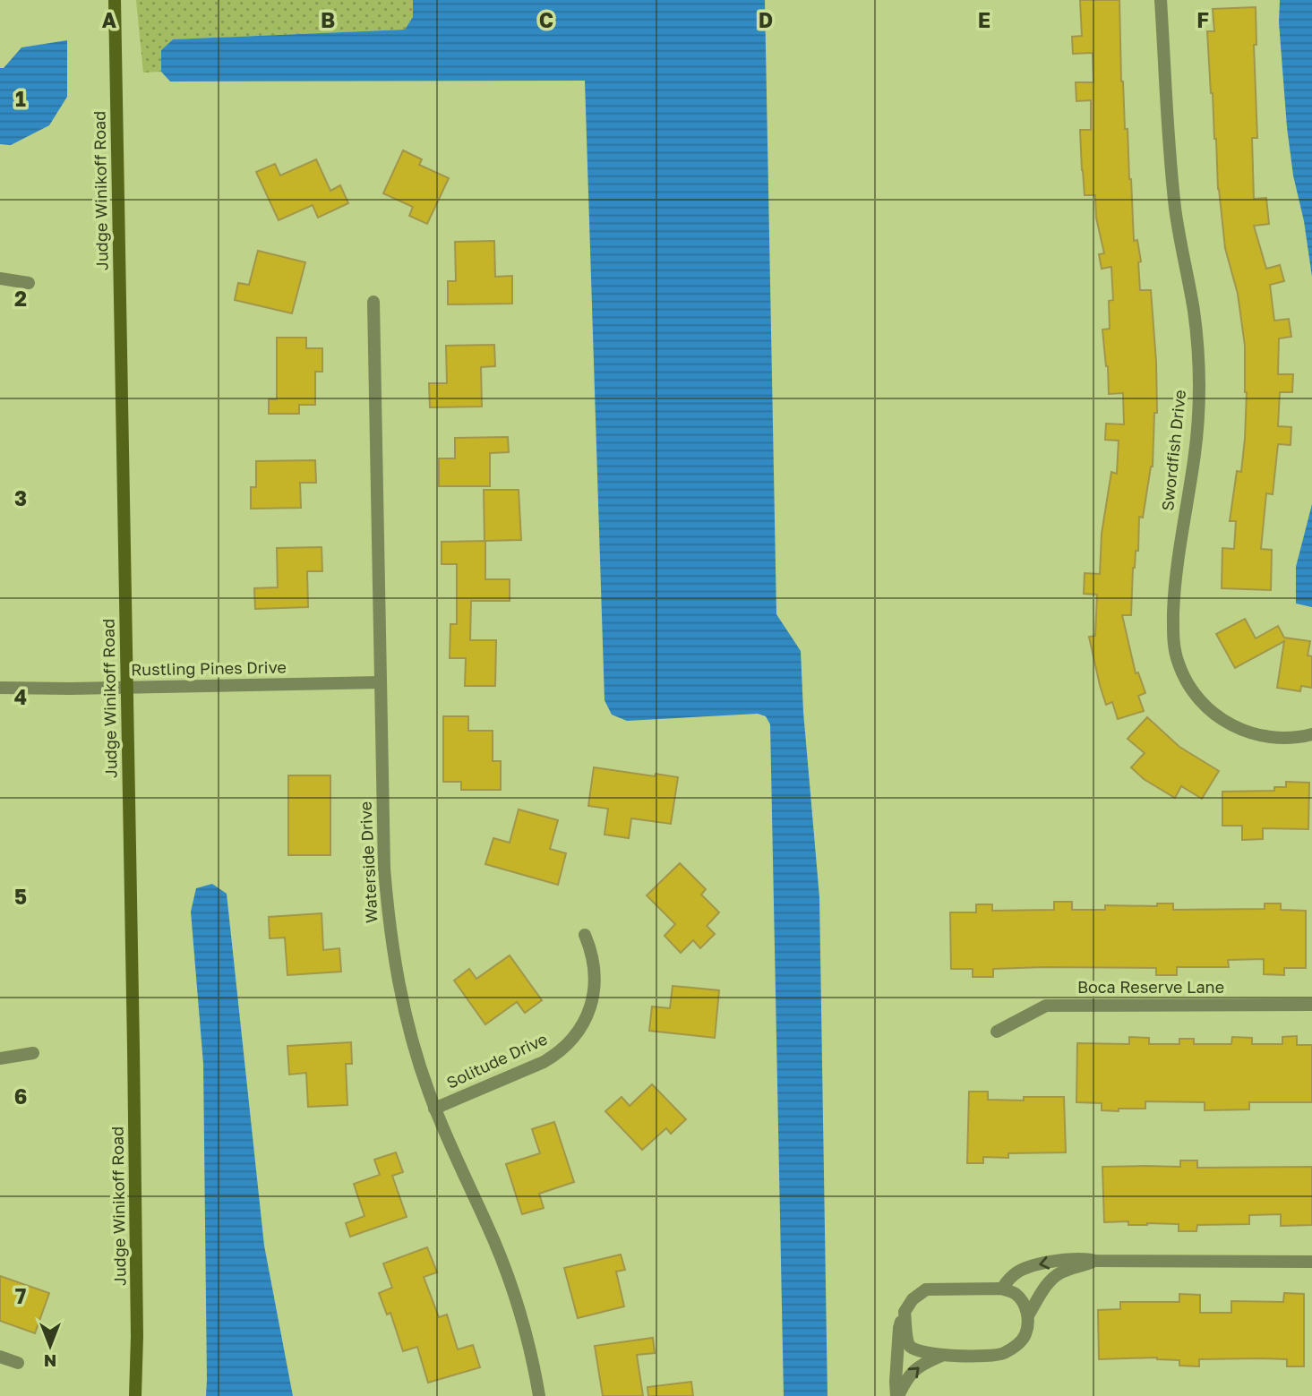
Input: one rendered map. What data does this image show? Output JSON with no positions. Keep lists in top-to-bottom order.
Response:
{
  "streets": {
    "street": [
      "Judge Winikoff Road",
      "Swordfish Drive",
      "Rustling Pines Drive",
      "Waterside Drive",
      "Boca Reserve Lane",
      "Solitude Drive"
    ]
  },
  "crossings": [
    ["Judge Winikoff Road", "Rustling Pines Drive"],
    ["Rustling Pines Drive", "Waterside Drive"],
    ["Waterside Drive", "Solitude Drive"]
  ],
  "north": "bottom",
  "grid": {
    "columns": [
      "A",
      "B",
      "C",
      "D",
      "E",
      "F"
    ],
    "rows": [
      "1",
      "2",
      "3",
      "4",
      "5",
      "6",
      "7"
    ]
  }
}
